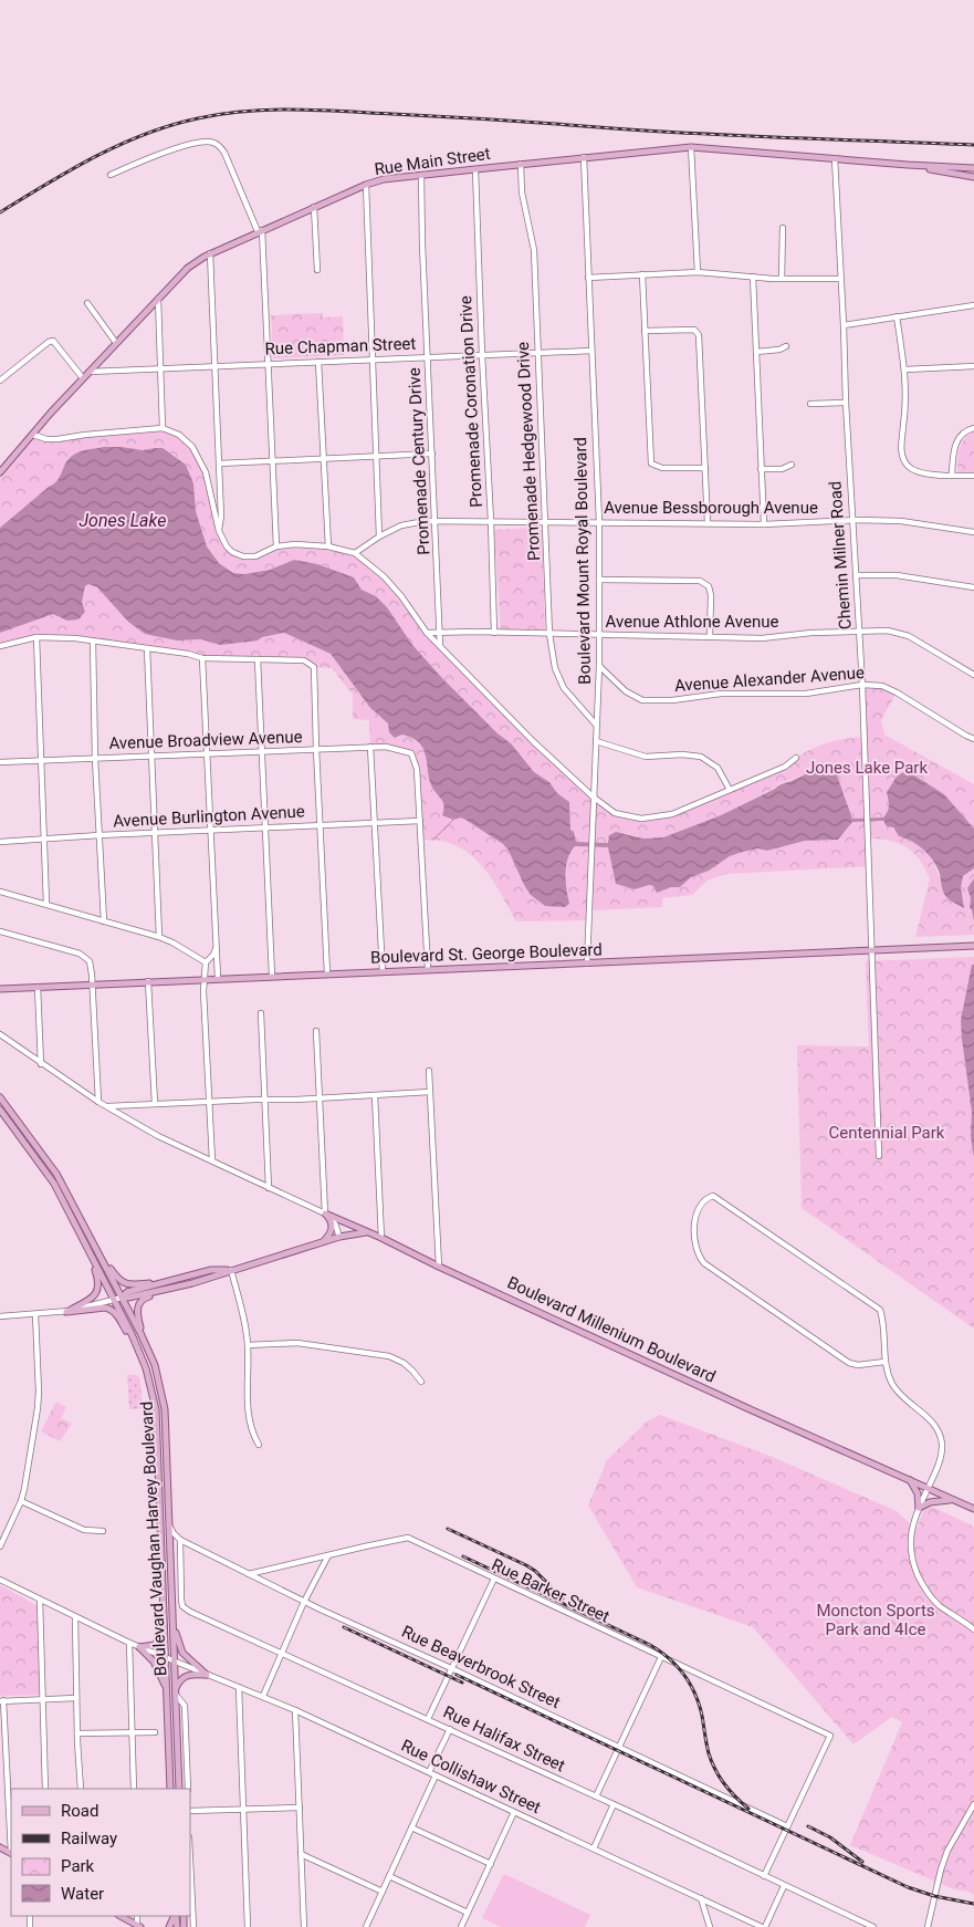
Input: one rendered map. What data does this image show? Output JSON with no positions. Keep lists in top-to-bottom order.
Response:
{
  "streets": {
    "main road": [
      "Rue Main Street",
      "Boulevard St. George Boulevard",
      "Boulevard Millenium Boulevard",
      "Boulevard Vaughan Harvey Boulevard"
    ],
    "street": [
      "Rue Chapman Street",
      "Promenade Coronation Drive",
      "Promenade Hedgewood Drive",
      "Promenade Century Drive",
      "Avenue Bessborough Avenue",
      "Chemin Milner Road",
      "Boulevard Mount Royal Boulevard",
      "Avenue Athlone Avenue",
      "Avenue Alexander Avenue",
      "Avenue Broadview Avenue",
      "Avenue Burlington Avenue",
      "Rue Barker Street",
      "Rue Beaverbrook Street",
      "Rue Halifax Street",
      "Rue Collishaw Street"
    ]
  },
  "crossings": [
    ["Rue Main Street", "Rue Chapman Street"],
    ["Rue Main Street", "Promenade Coronation Drive"],
    ["Rue Main Street", "Promenade Hedgewood Drive"],
    ["Rue Main Street", "Promenade Century Drive"],
    ["Rue Main Street", "Chemin Milner Road"],
    ["Rue Main Street", "Boulevard Mount Royal Boulevard"],
    ["Rue Chapman Street", "Promenade Coronation Drive"],
    ["Rue Chapman Street", "Promenade Hedgewood Drive"],
    ["Rue Chapman Street", "Promenade Century Drive"],
    ["Rue Chapman Street", "Boulevard Mount Royal Boulevard"],
    ["Promenade Coronation Drive", "Avenue Bessborough Avenue"],
    ["Promenade Coronation Drive", "Avenue Athlone Avenue"],
    ["Promenade Hedgewood Drive", "Avenue Bessborough Avenue"],
    ["Promenade Hedgewood Drive", "Boulevard Mount Royal Boulevard"],
    ["Promenade Hedgewood Drive", "Avenue Athlone Avenue"],
    ["Promenade Century Drive", "Avenue Bessborough Avenue"],
    ["Promenade Century Drive", "Avenue Athlone Avenue"],
    ["Avenue Bessborough Avenue", "Chemin Milner Road"],
    ["Avenue Bessborough Avenue", "Boulevard Mount Royal Boulevard"],
    ["Chemin Milner Road", "Avenue Athlone Avenue"],
    ["Chemin Milner Road", "Avenue Alexander Avenue"],
    ["Chemin Milner Road", "Boulevard St. George Boulevard"],
    ["Boulevard Mount Royal Boulevard", "Avenue Athlone Avenue"],
    ["Boulevard Mount Royal Boulevard", "Avenue Alexander Avenue"],
    ["Boulevard Mount Royal Boulevard", "Boulevard St. George Boulevard"],
    ["Avenue Broadview Avenue", "Avenue Burlington Avenue"],
    ["Boulevard Vaughan Harvey Boulevard", "Rue Beaverbrook Street"],
    ["Boulevard Vaughan Harvey Boulevard", "Rue Collishaw Street"],
    ["Rue Barker Street", "Rue Beaverbrook Street"],
    ["Rue Beaverbrook Street", "Rue Halifax Street"]
  ],
  "water": ["Jones Lake"],
  "parks": ["Jones Lake Park", "Centennial Park", "Moncton Sports Park and 4Ice"],
  "legend": [
    "Road",
    "Railway",
    "Park",
    "Water"
  ]
}
